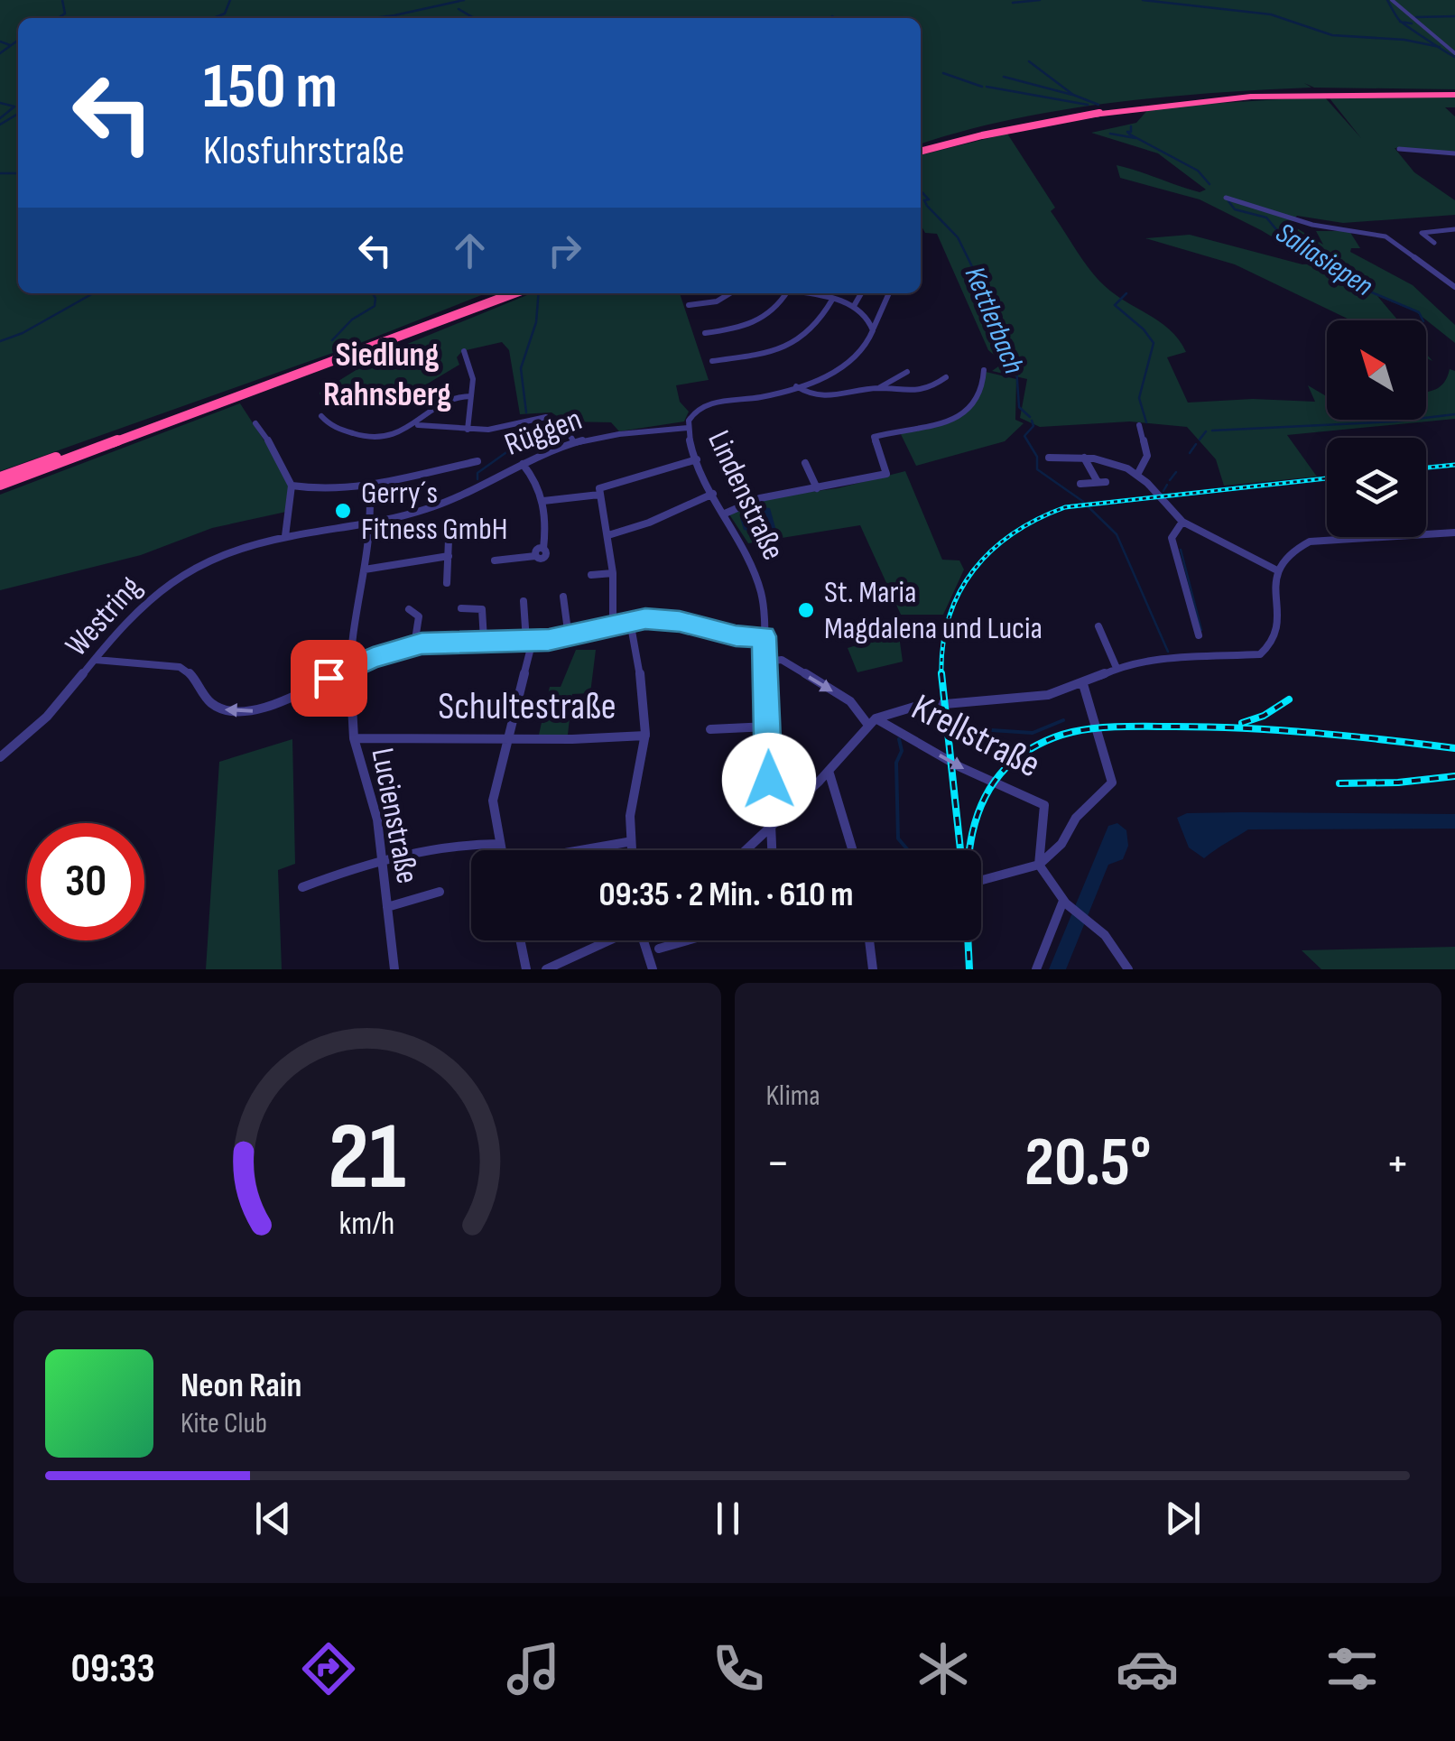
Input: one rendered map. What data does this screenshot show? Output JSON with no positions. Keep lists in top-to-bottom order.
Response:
{
  "streets": {
    "street": [
      "Rüggen",
      "Lindenstraße",
      "Westring",
      "Schultestraße",
      "Krellstraße",
      "Lucienstraße"
    ]
  },
  "crossings": [
    ["Rüggen", "Lindenstraße"],
    ["Rüggen", "Westring"],
    ["Rüggen", "Lucienstraße"],
    ["Westring", "Lucienstraße"],
    ["Schultestraße", "Lucienstraße"]
  ],
  "one_way": ["Krellstraße"],
  "districts": ["Siedlung Rahnsberg"],
  "water": ["Saliasiepen", "Kettlerbach"],
  "places": ["Gerry´s Fitness GmbH", "St. Maria Magdalena und Lucia"],
  "north": "top left",
  "page": {
    "turn": ["150 m", "Klosfuhrstraße"],
    "limit": "30",
    "trip": "09:35 · 2 Min. · 610 m",
    "tile": "Klima",
    "heat": ["−", "20.5°", "+"],
    "song": ["Neon Rain", "Kite Club"],
    "tabs": "09:33",
    "gauge": ["21", "km/h"]
  }
}
